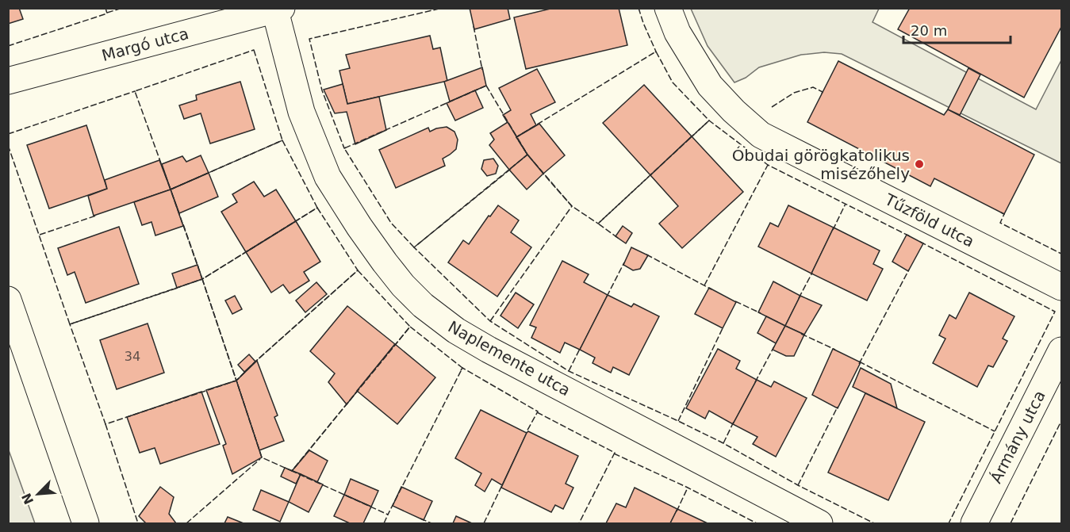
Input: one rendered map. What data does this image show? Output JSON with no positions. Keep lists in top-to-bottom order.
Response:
{
  "streets": {
    "street": [
      "Margó utca",
      "Tűzföld utca",
      "Naplemente utca",
      "Ármány utca"
    ]
  },
  "crossings": [
    ["Margó utca", "Naplemente utca"]
  ],
  "places": ["Óbudai görögkatolikus misézőhely"],
  "house_numbers": ["34"],
  "scale_bar": "20 m",
  "north": "bottom left"
}
